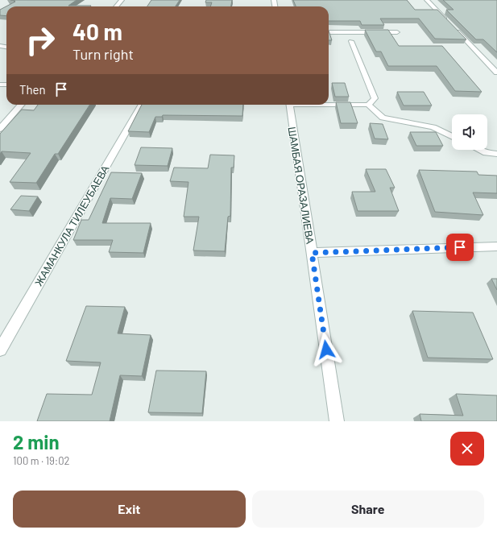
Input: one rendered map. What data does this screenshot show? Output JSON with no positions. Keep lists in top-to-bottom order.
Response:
{
  "streets": {
    "street": ["ШАМБАЯ ОРАЗАЛИЕВА", "ЖАМАНКУЛА ТИЛЕУБАЕВА"]
  },
  "page": {
    "turn": ["40 m", "Turn right"],
    "then": "Then",
    "heading": ["2 min", "100 m · 19:02"],
    "buttons": ["Exit", "Share"]
  }
}
